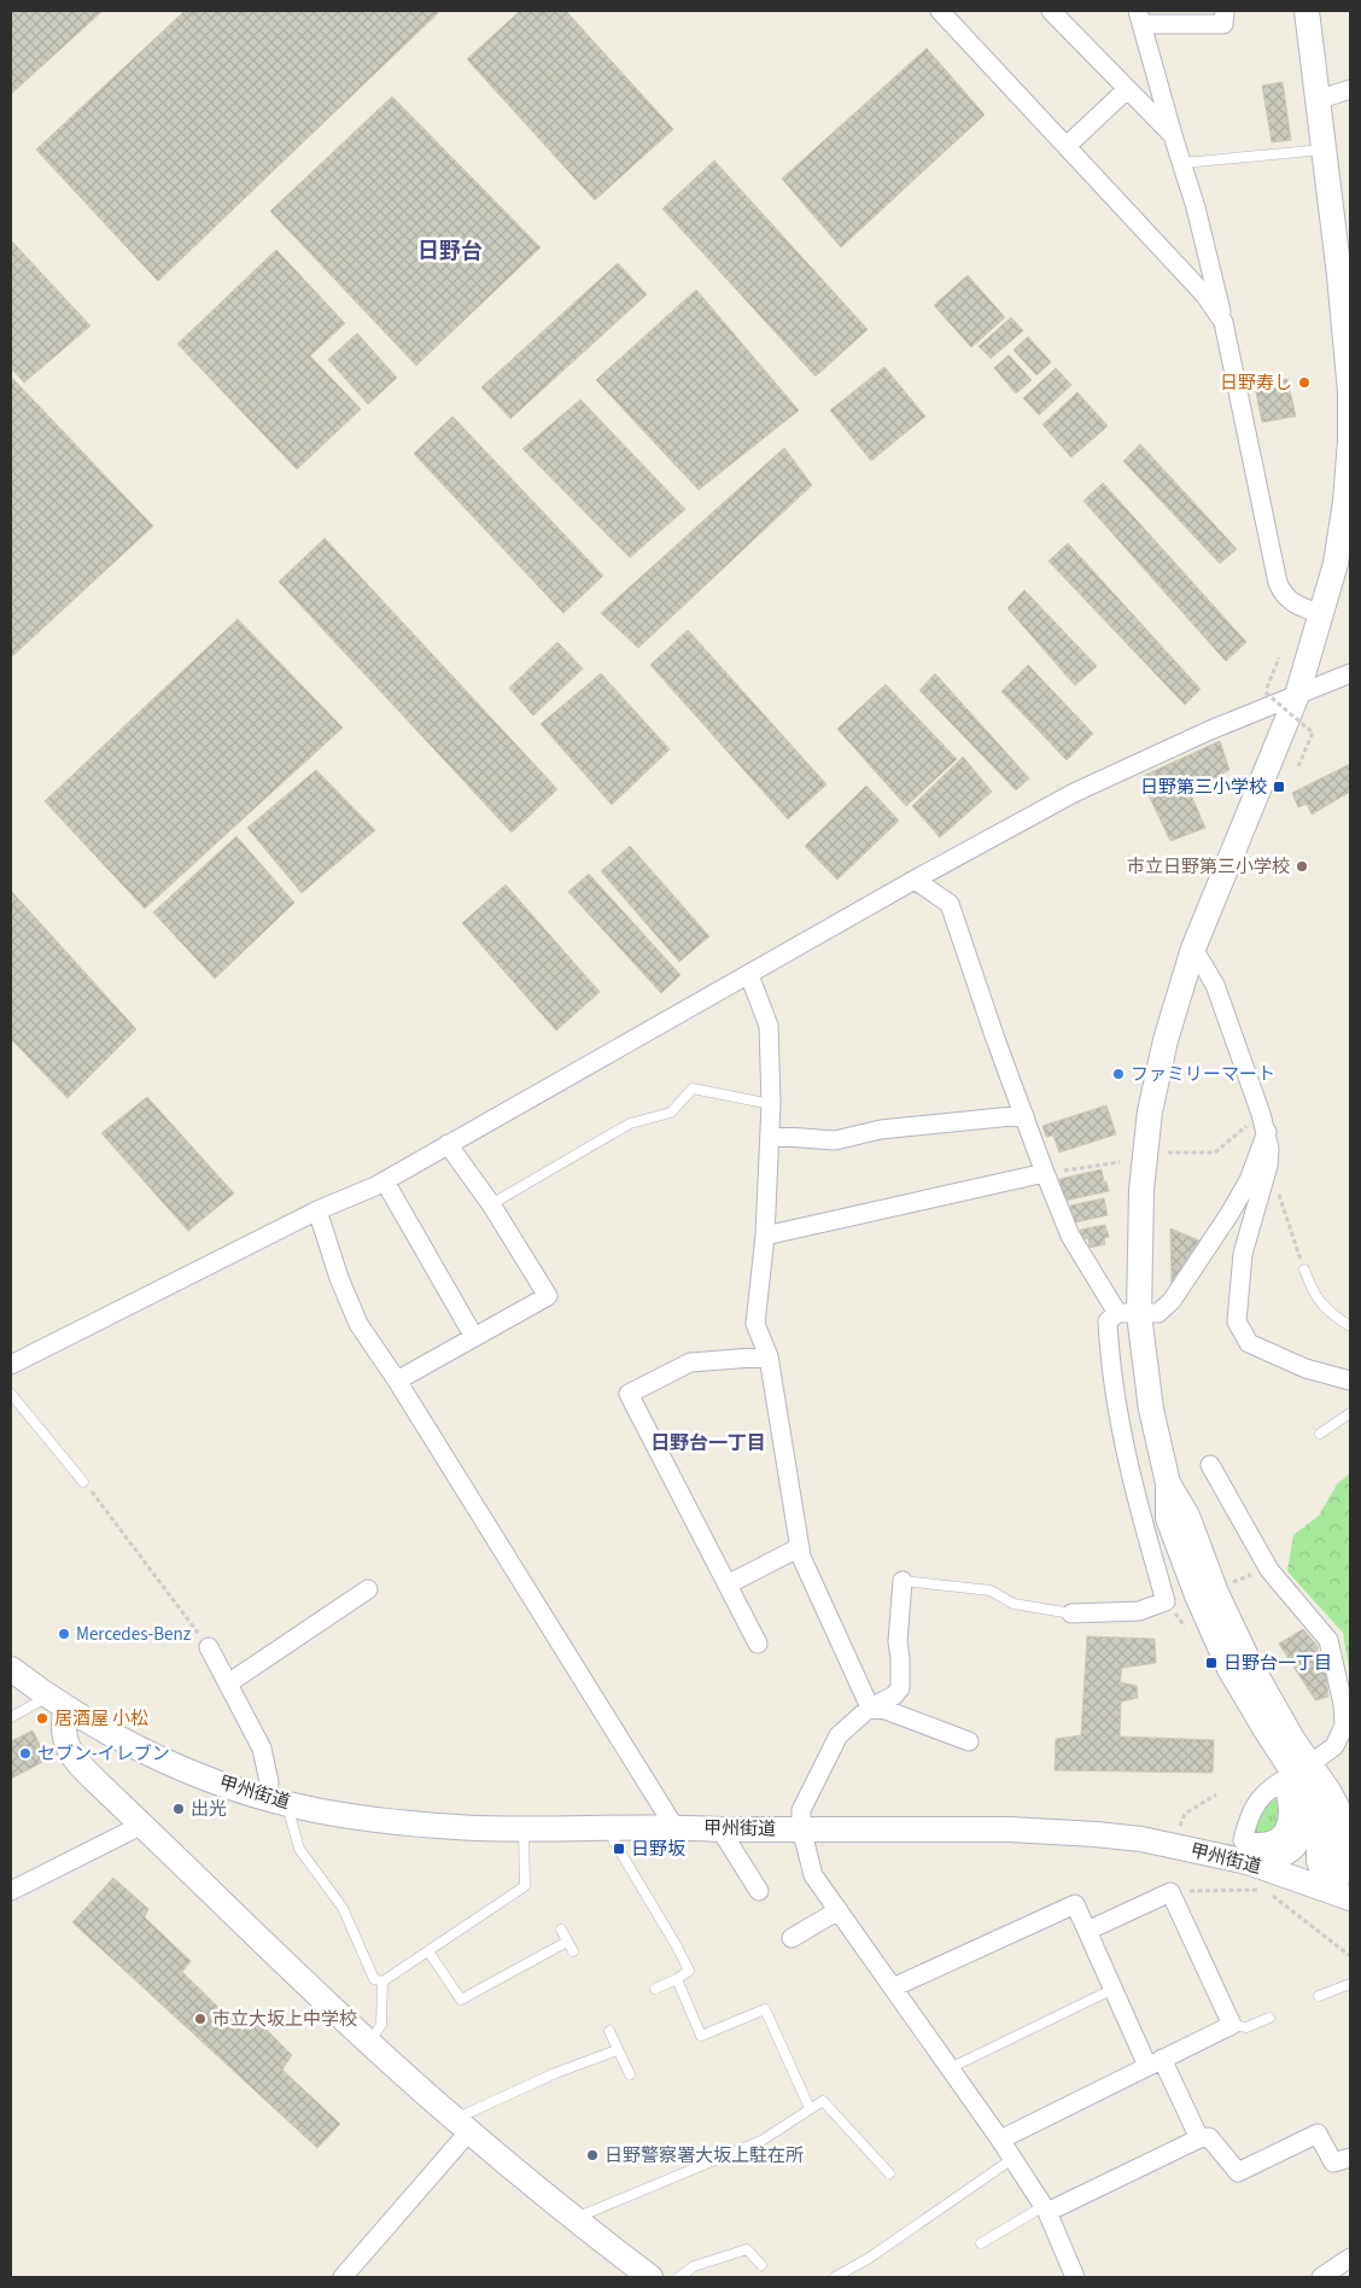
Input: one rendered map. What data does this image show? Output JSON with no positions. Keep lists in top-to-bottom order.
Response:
{
  "streets": {
    "street": ["甲州街道"]
  },
  "districts": ["日野台", "日野台一丁目"],
  "places": {
    "other": [
      "日野寿し",
      "市立日野第三小学校",
      "ファミリーマート",
      "Mercedes-Benz",
      "居酒屋 小松",
      "セブン-イレブン",
      "出光",
      "市立大坂上中学校",
      "日野警察署大坂上駐在所"
    ],
    "transit": ["日野第三小学校", "日野台一丁目", "日野坂"]
  }
}
